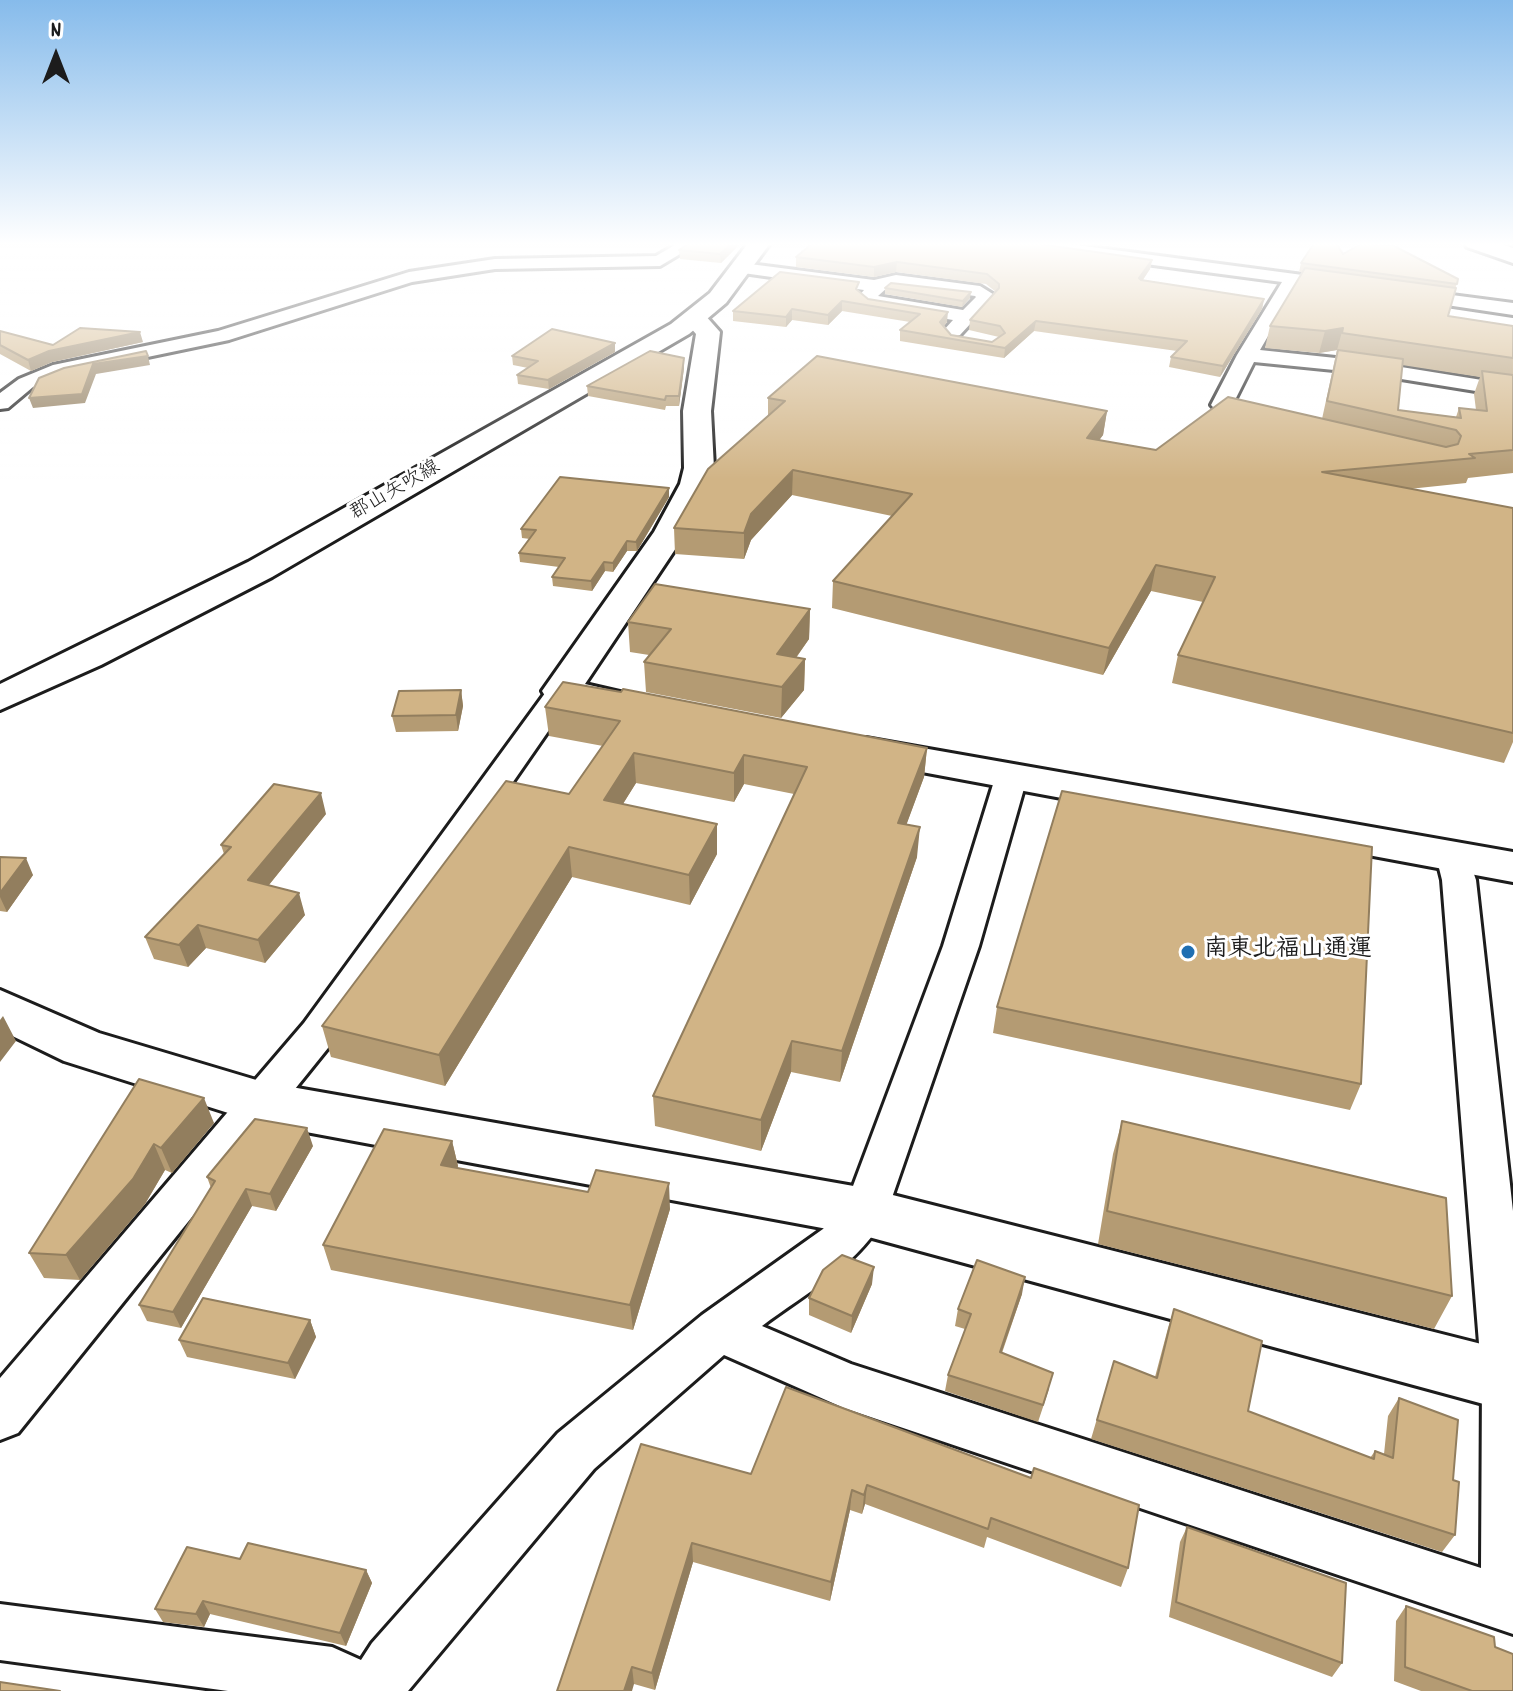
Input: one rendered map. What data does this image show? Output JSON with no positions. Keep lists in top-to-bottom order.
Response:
{
  "streets": {
    "main road": ["郡山矢吹線"]
  },
  "places": ["南東北福山通運"],
  "north": "top"
}
